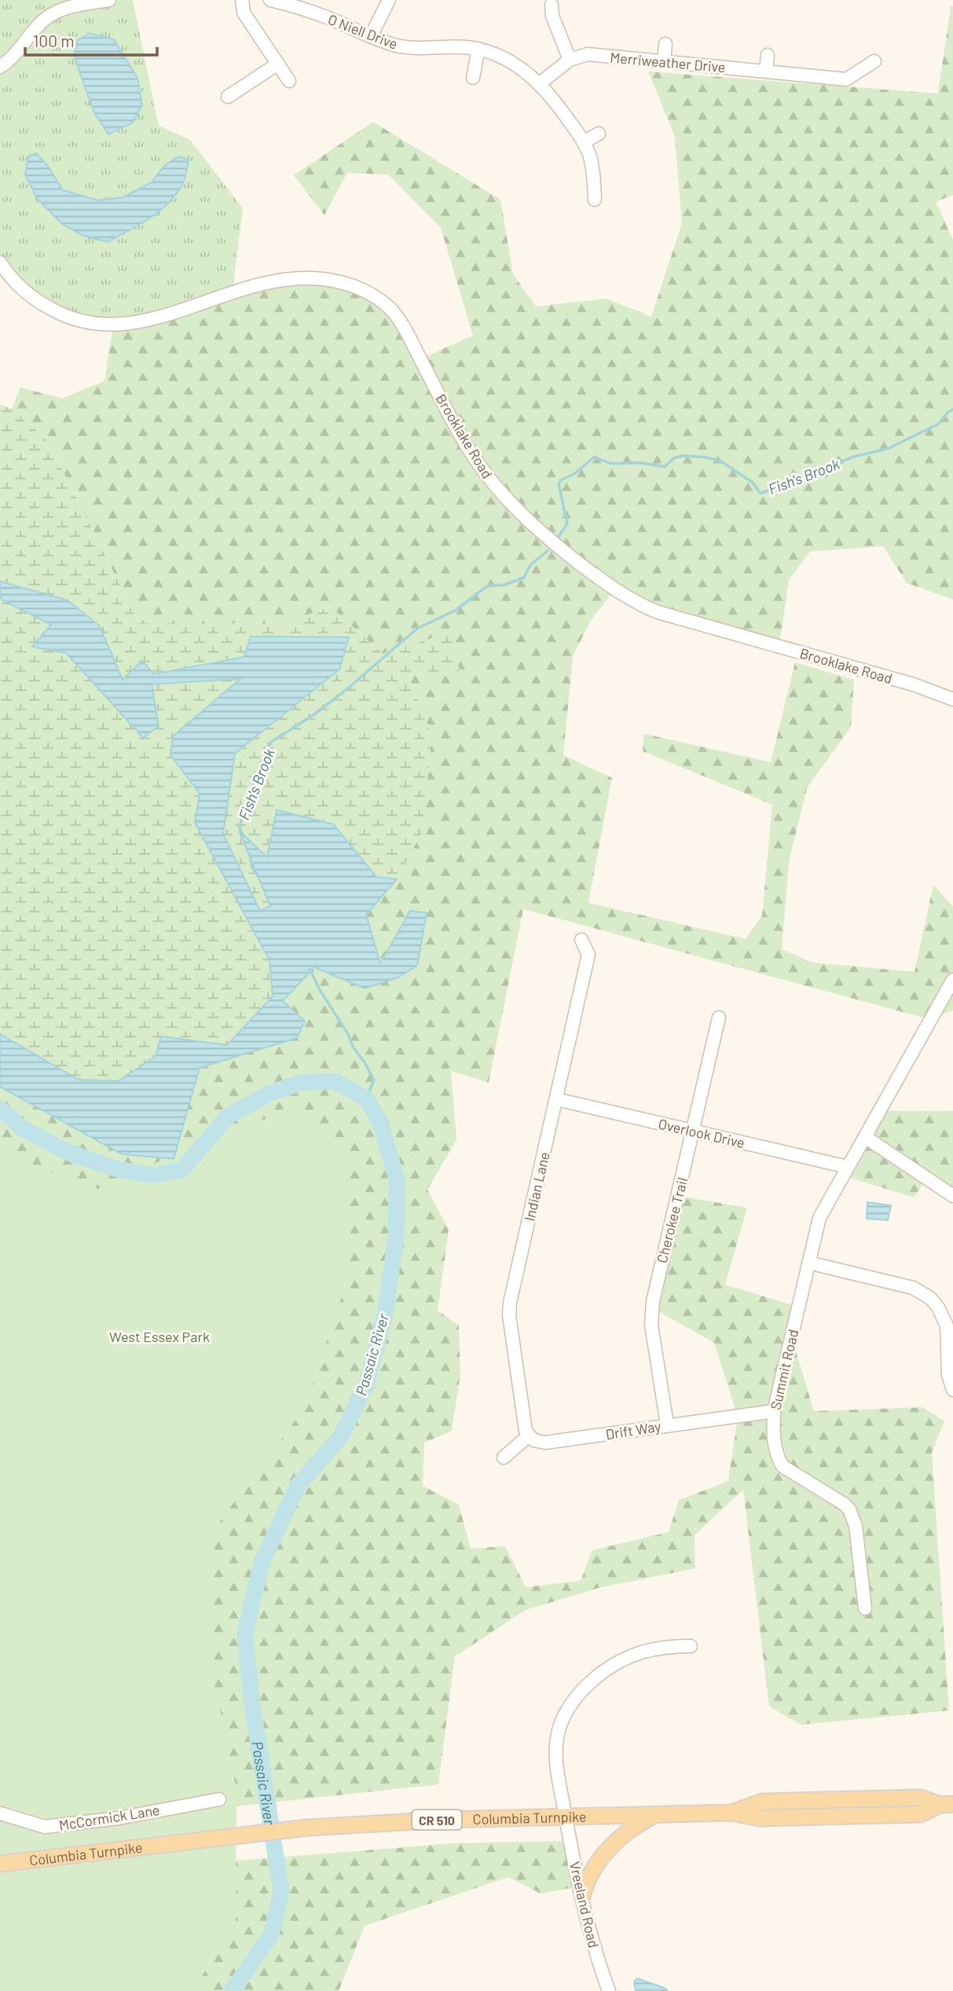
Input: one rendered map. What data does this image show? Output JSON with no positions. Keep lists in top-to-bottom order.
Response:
{
  "streets": {
    "main road": ["Columbia Turnpike", "CR 510"],
    "street": [
      "O Niell Drive",
      "Merriweather Drive",
      "Brooklake Road",
      "Overlook Drive",
      "Indian Lane",
      "Cherokee Trail",
      "Summit Road",
      "Drift Way",
      "McCormick Lane",
      "Vreeland Road"
    ]
  },
  "crossings": [
    ["Overlook Drive", "Indian Lane"],
    ["Overlook Drive", "Cherokee Trail"],
    ["Overlook Drive", "Summit Road"],
    ["Indian Lane", "Drift Way"],
    ["Cherokee Trail", "Drift Way"],
    ["Summit Road", "Drift Way"],
    ["Columbia Turnpike", "Vreeland Road"]
  ],
  "water": ["Fish's Brook", "Passaic River"],
  "parks": ["West Essex Park"],
  "scale_bar": "100 m"
}
